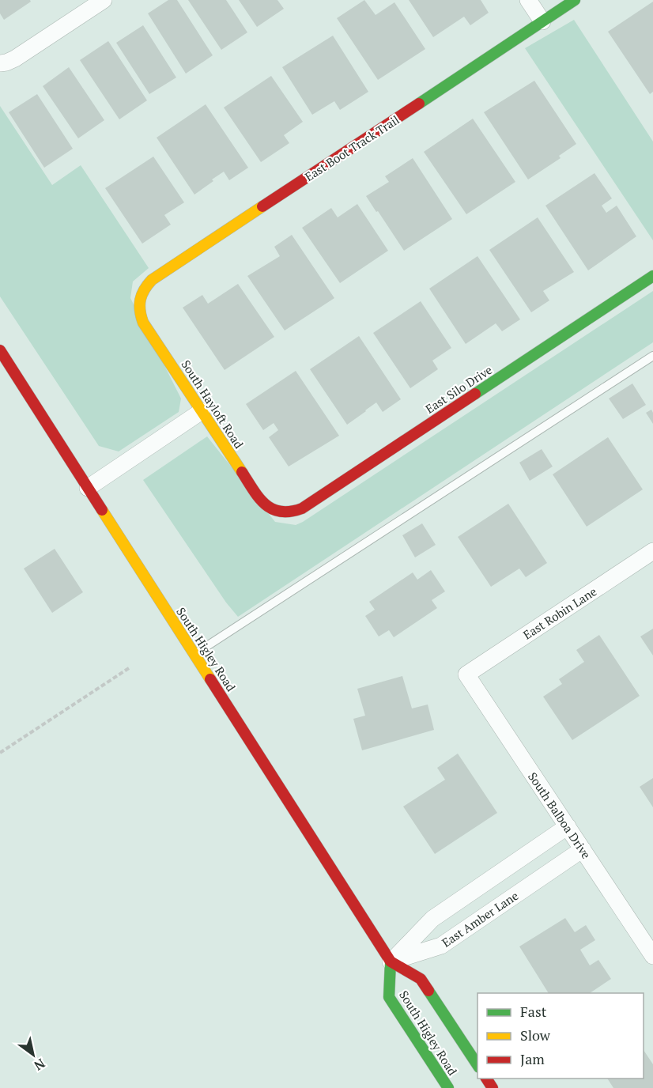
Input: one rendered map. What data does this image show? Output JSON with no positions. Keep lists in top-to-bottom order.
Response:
{
  "streets": {
    "street": [
      "East Boot Track Trail",
      "East Silo Drive",
      "South Hayloft Road",
      "East Robin Lane",
      "South Higley Road",
      "South Balboa Drive",
      "East Amber Lane"
    ]
  },
  "crossings": [
    ["East Boot Track Trail", "South Hayloft Road"],
    ["East Silo Drive", "South Hayloft Road"],
    ["East Robin Lane", "South Balboa Drive"],
    ["South Higley Road", "East Amber Lane"],
    ["South Balboa Drive", "East Amber Lane"]
  ],
  "legend": ["Fast", "Slow", "Jam"],
  "north": "bottom right"
}
